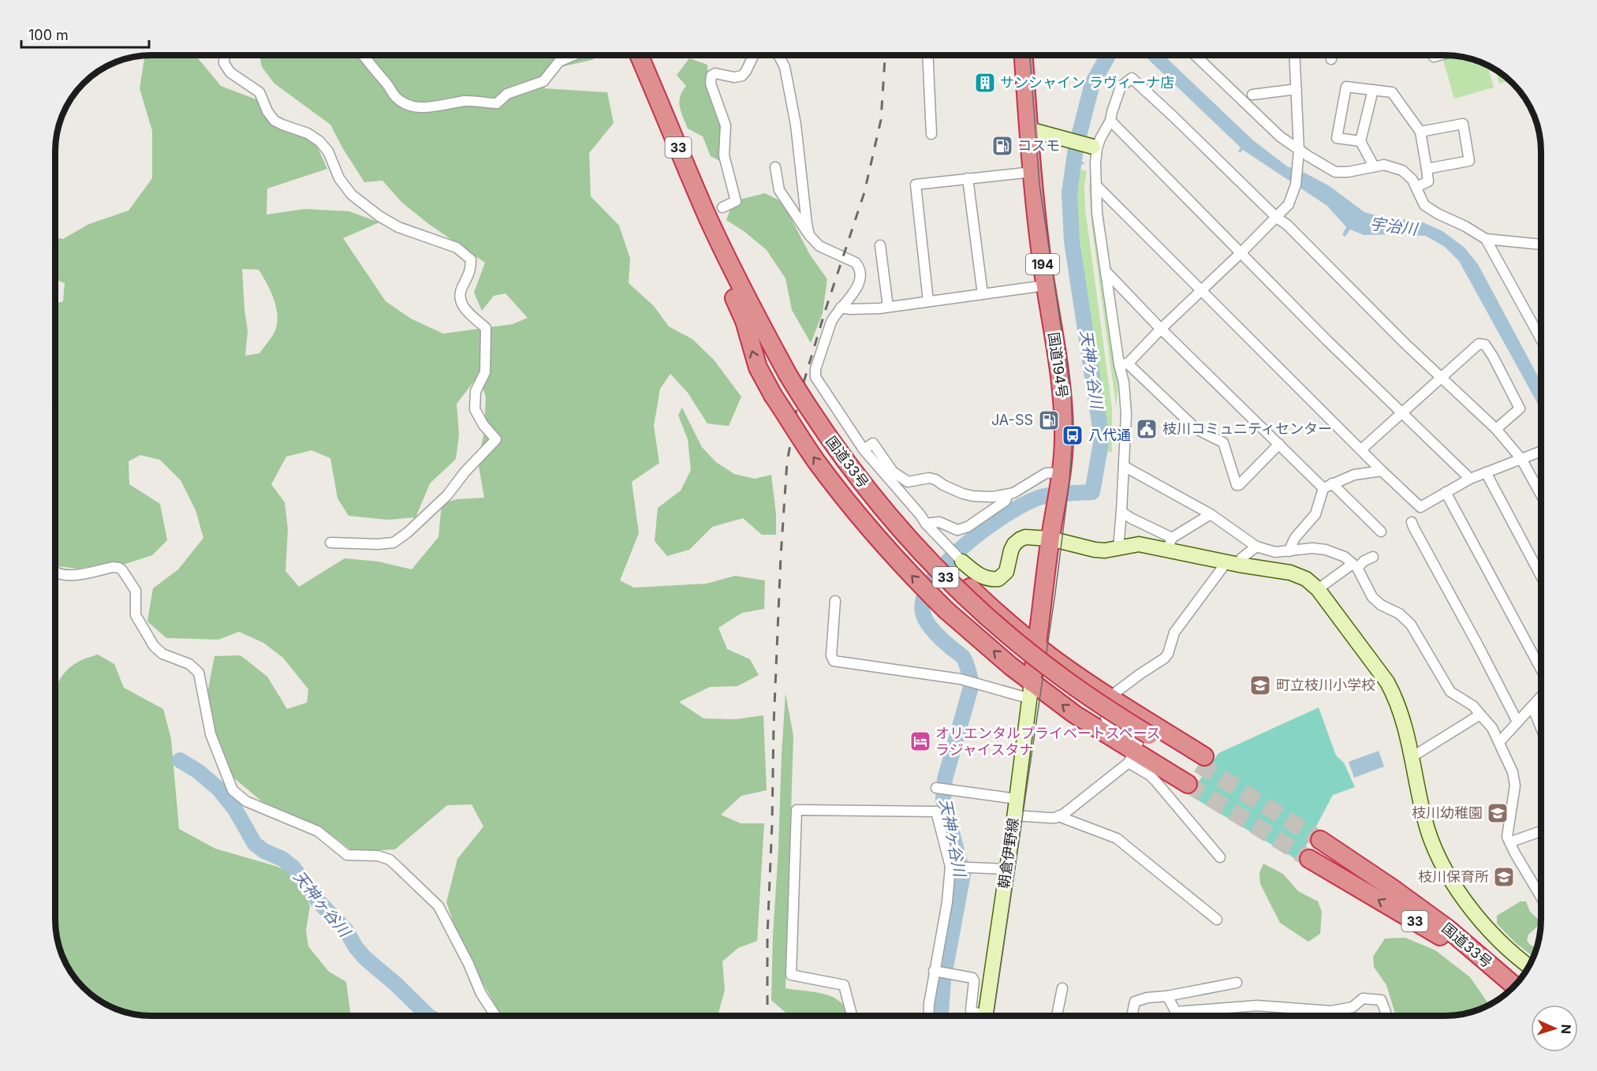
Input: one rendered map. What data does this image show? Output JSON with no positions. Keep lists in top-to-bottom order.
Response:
{
  "streets": {
    "highway": [
      "33",
      "194",
      "国道194号",
      "国道33号"
    ],
    "street": ["朝倉伊野線"]
  },
  "crossings": [
    ["33", "国道194号"],
    ["33", "国道33号"],
    ["国道194号", "朝倉伊野線"]
  ],
  "water": ["宇治川", "天神ヶ谷川"],
  "places": {
    "building": ["サンシャイン ラヴィーナ店"],
    "fuel station": ["コスモ", "JA-SS"],
    "public building": ["枝川コミュニティセンター"],
    "bus stop": ["八代通"],
    "school or university": ["町立枝川小学校", "枝川幼稚園", "枝川保育所"],
    "hotel": ["オリエンタルプライベートスペース ラジャイスタナ"]
  },
  "scale_bar": "100 m",
  "north": "right"
}
